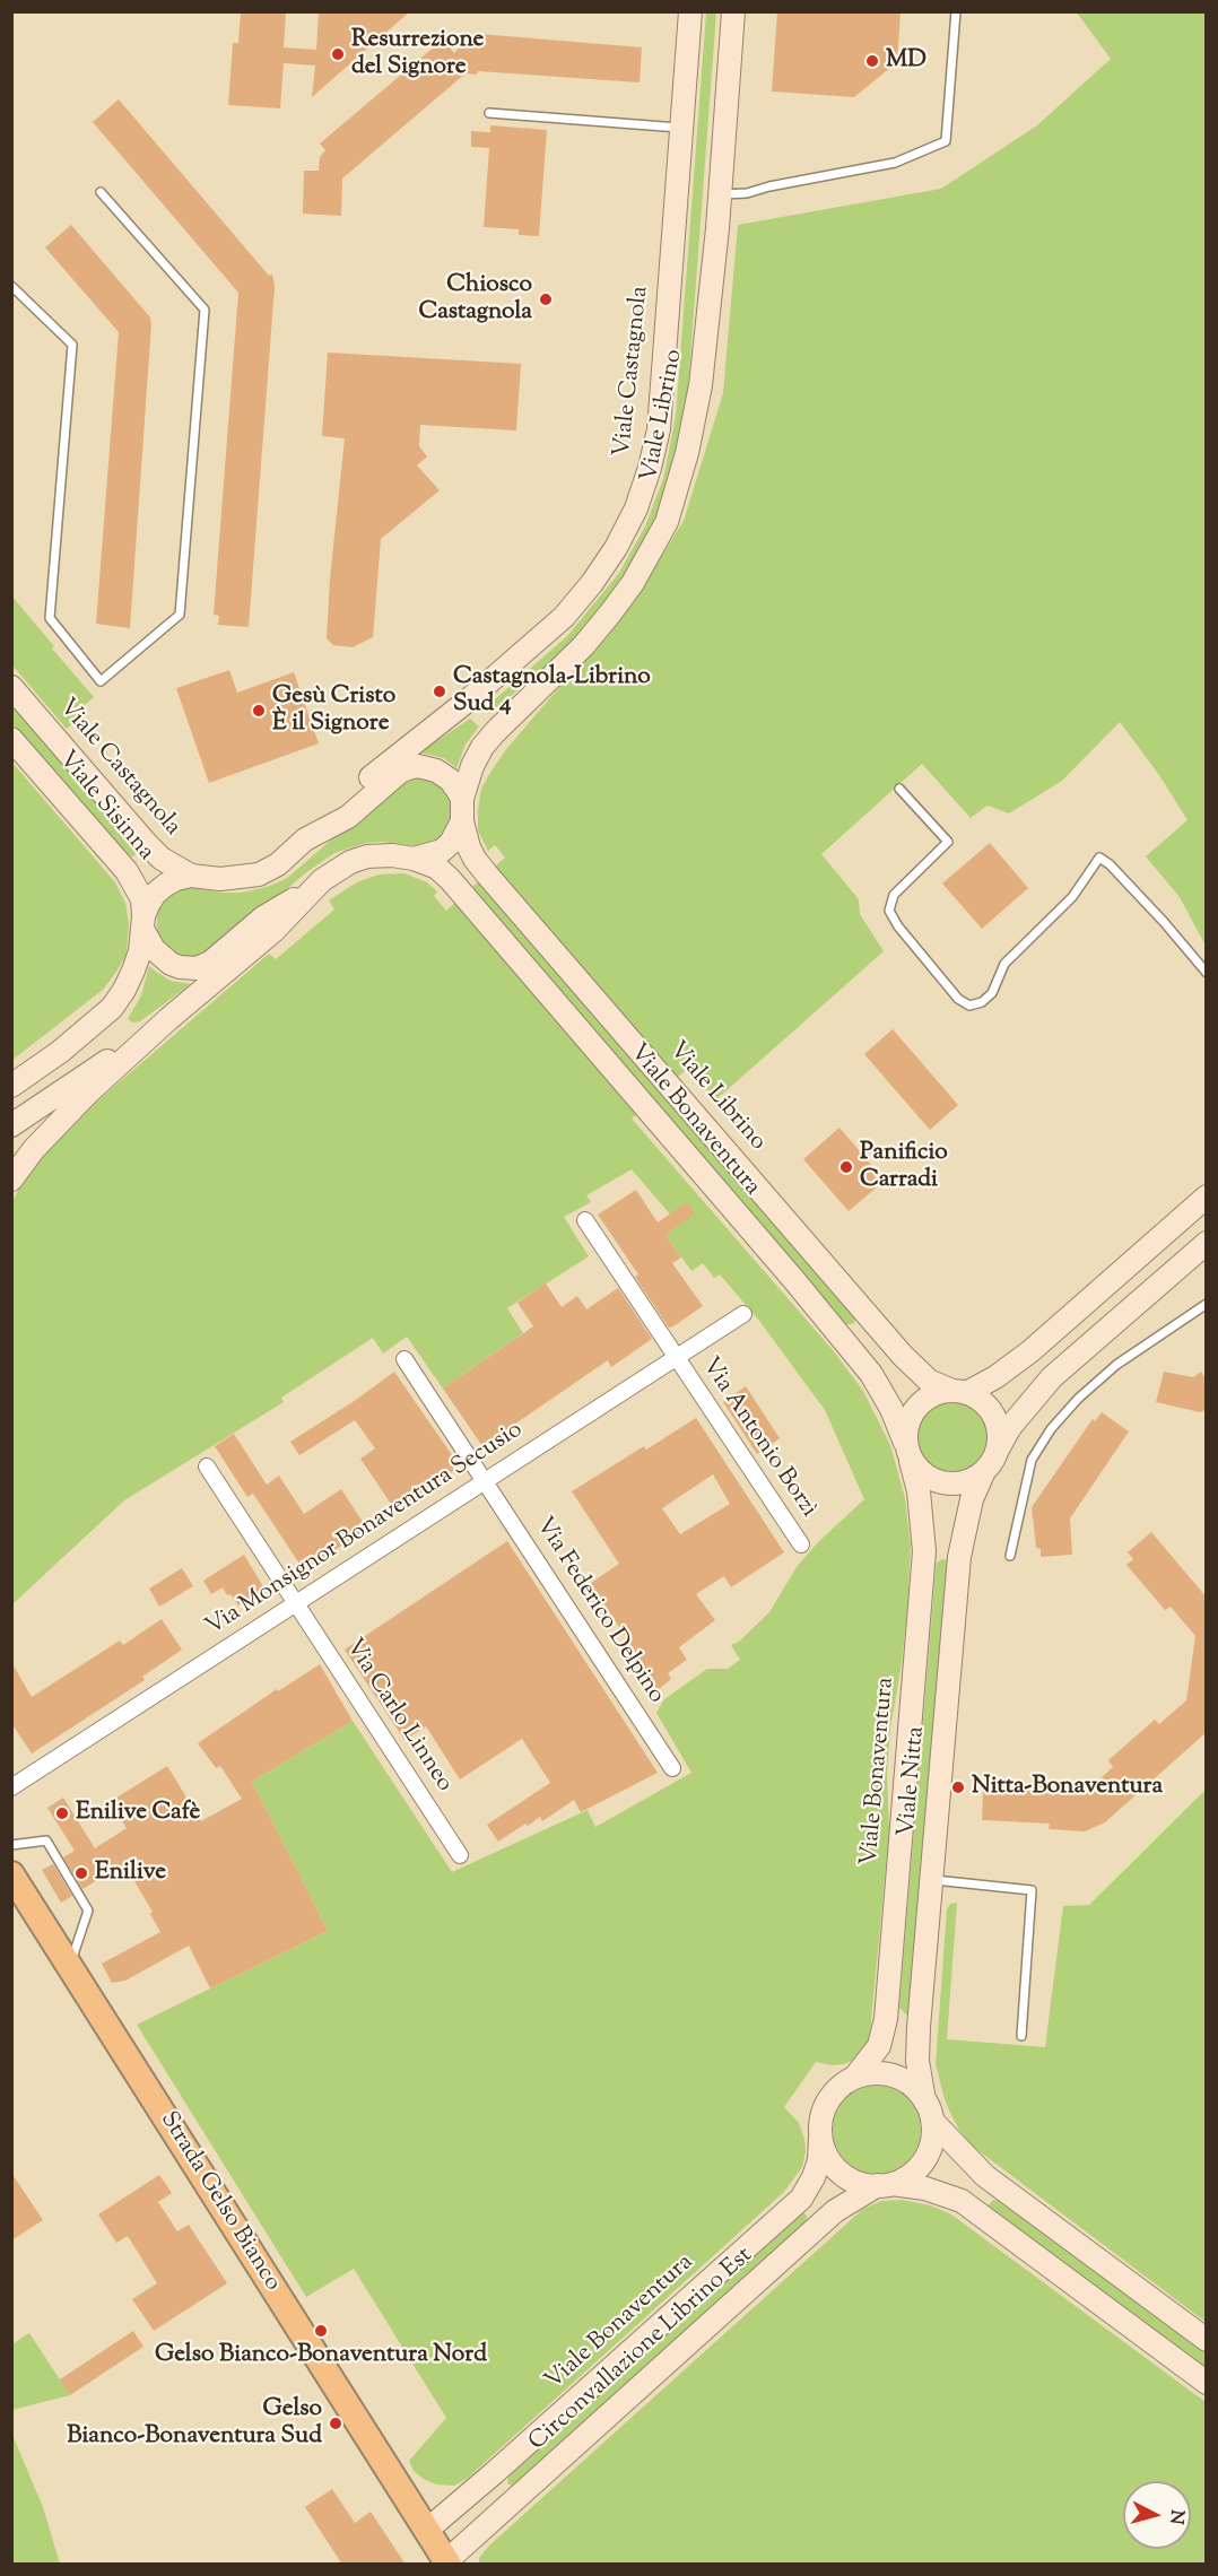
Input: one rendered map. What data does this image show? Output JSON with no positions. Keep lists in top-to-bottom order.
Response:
{
  "streets": {
    "main road": [
      "Viale Castagnola",
      "Viale Librino",
      "Viale Sisinna",
      "Viale Bonaventura",
      "Viale Nitta",
      "Strada Gelso Bianco",
      "Circonvallazione Librino Est"
    ],
    "street": [
      "Via Antonio Borzì",
      "Via Monsignor Bonaventura Secusio",
      "Via Federico Delpino",
      "Via Carlo Linneo"
    ]
  },
  "crossings": [
    ["Viale Librino", "Viale Bonaventura"],
    ["Viale Librino", "Viale Nitta"],
    ["Viale Bonaventura", "Viale Nitta"],
    ["Viale Bonaventura", "Strada Gelso Bianco"],
    ["Viale Bonaventura", "Circonvallazione Librino Est"],
    ["Via Antonio Borzì", "Via Monsignor Bonaventura Secusio"],
    ["Via Monsignor Bonaventura Secusio", "Via Federico Delpino"],
    ["Via Monsignor Bonaventura Secusio", "Via Carlo Linneo"],
    ["Viale Nitta", "Circonvallazione Librino Est"],
    ["Strada Gelso Bianco", "Circonvallazione Librino Est"]
  ],
  "places": [
    "Resurrezione del Signore",
    "MD",
    "Chiosco Castagnola",
    "Castagnola-Librino Sud 4",
    "Gesù Cristo È il Signore",
    "Panificio Carradi",
    "Nitta-Bonaventura",
    "Enilive Cafè",
    "Enilive",
    "Gelso Bianco-Bonaventura Nord",
    "Gelso Bianco-Bonaventura Sud"
  ],
  "north": "right"
}
